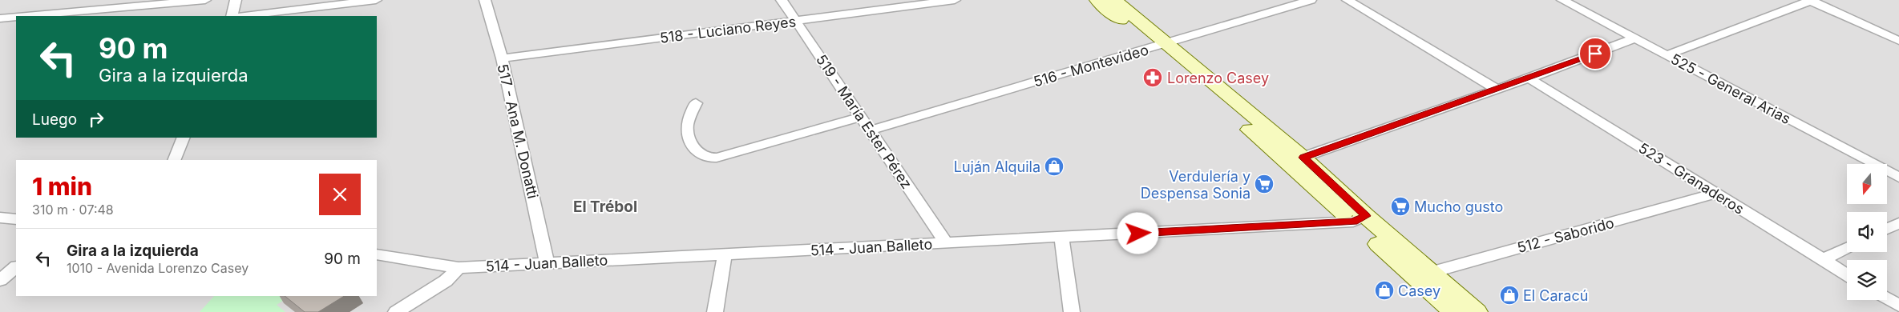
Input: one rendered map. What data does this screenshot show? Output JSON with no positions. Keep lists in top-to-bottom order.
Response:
{
  "streets": {
    "street": [
      "518 - Luciano Reyes",
      "516 - Montevideo",
      "525 - General Arias",
      "519 - María Ester Pérez",
      "517 - Ana M. Donatti",
      "523 - Granaderos",
      "512 - Saborido",
      "514 - Juan Balleto"
    ]
  },
  "crossings": [
    ["518 - Luciano Reyes", "519 - María Ester Pérez"],
    ["518 - Luciano Reyes", "517 - Ana M. Donatti"],
    ["516 - Montevideo", "519 - María Ester Pérez"],
    ["519 - María Ester Pérez", "514 - Juan Balleto"],
    ["517 - Ana M. Donatti", "514 - Juan Balleto"],
    ["523 - Granaderos", "512 - Saborido"]
  ],
  "districts": ["El Trébol"],
  "places": {
    "pharmacy": ["Lorenzo Casey"],
    "shop": ["Luján Alquila", "Casey", "El Caracú"],
    "supermarket": ["Verdulería y Despensa Sonia", "Mucho gusto"]
  },
  "north": "bottom",
  "page": {
    "turn": ["90 m", "Gira a la izquierda"],
    "then": "Luego",
    "heading": ["1 min", "310 m · 07:48"],
    "list": [
      {
        "name": "Gira a la izquierda",
        "note": "1010 - Avenida Lorenzo Casey",
        "value": "90 m"
      }
    ]
  }
}
